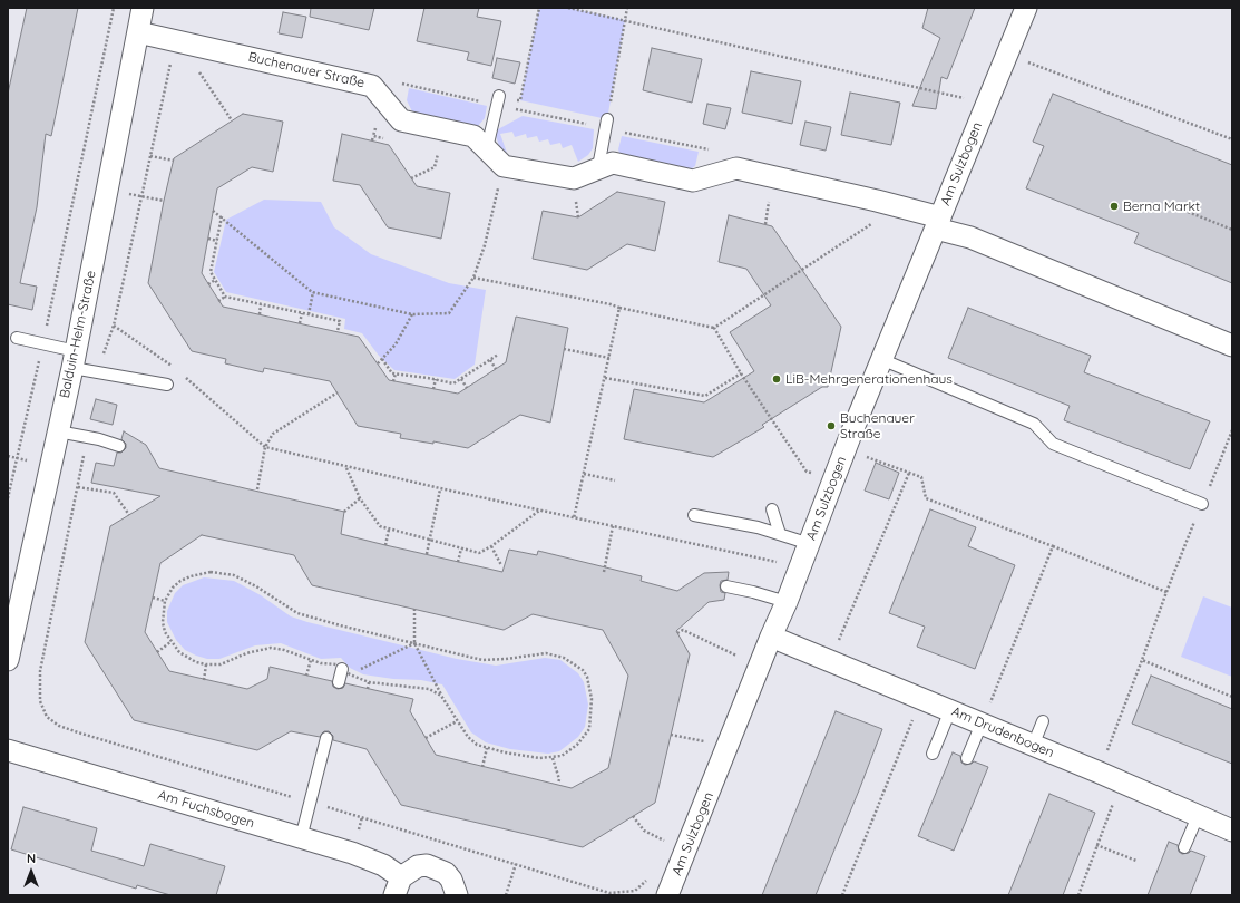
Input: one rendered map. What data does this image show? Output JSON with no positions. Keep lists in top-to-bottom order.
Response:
{
  "streets": {
    "street": [
      "Buchenauer Straße",
      "Am Sulzbogen",
      "Balduin-Helm-Straße",
      "Am Drudenbogen",
      "Am Fuchsbogen"
    ]
  },
  "crossings": [
    ["Buchenauer Straße", "Balduin-Helm-Straße"],
    ["Am Sulzbogen", "Am Drudenbogen"]
  ],
  "places": ["Berna Markt", "LiB-Mehrgenerationenhaus", "Buchenauer Straße"],
  "north": "top"
}
